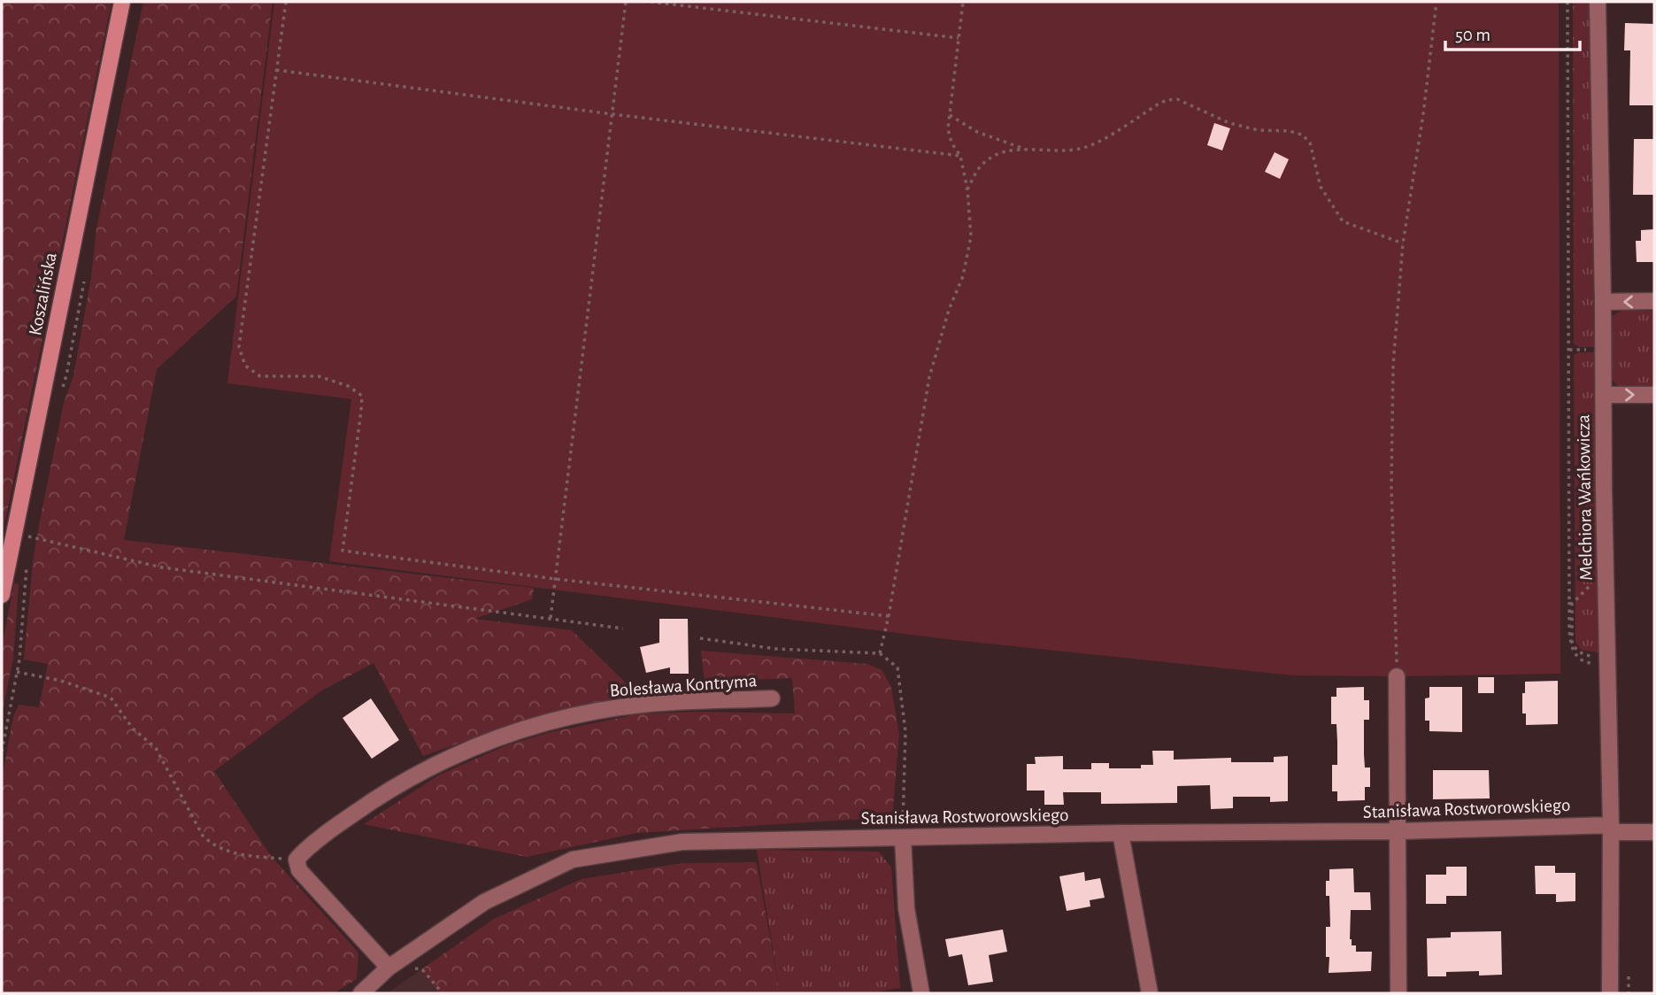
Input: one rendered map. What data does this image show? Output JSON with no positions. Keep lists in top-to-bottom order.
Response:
{
  "streets": {
    "street": [
      "Koszalińska",
      "Melchiora Wańkowicza",
      "Bolesława Kontryma",
      "Stanisława Rostworowskiego"
    ]
  },
  "crossings": [
    ["Melchiora Wańkowicza", "Stanisława Rostworowskiego"]
  ],
  "scale_bar": "50 m"
}
